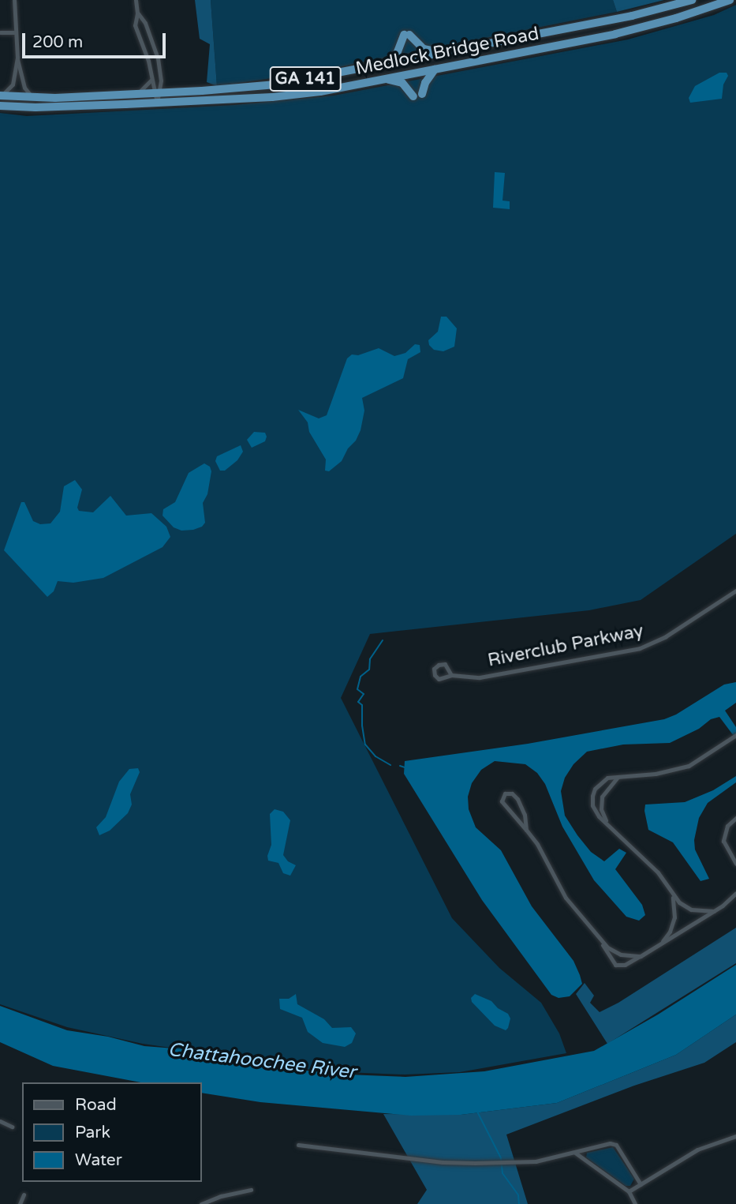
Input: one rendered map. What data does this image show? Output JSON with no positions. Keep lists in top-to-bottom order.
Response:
{
  "streets": {
    "highway": ["Medlock Bridge Road", "GA 141"],
    "street": ["Riverclub Parkway"]
  },
  "water": ["Chattahoochee River"],
  "legend": ["Road", "Park", "Water"],
  "scale_bar": "200 m"
}
